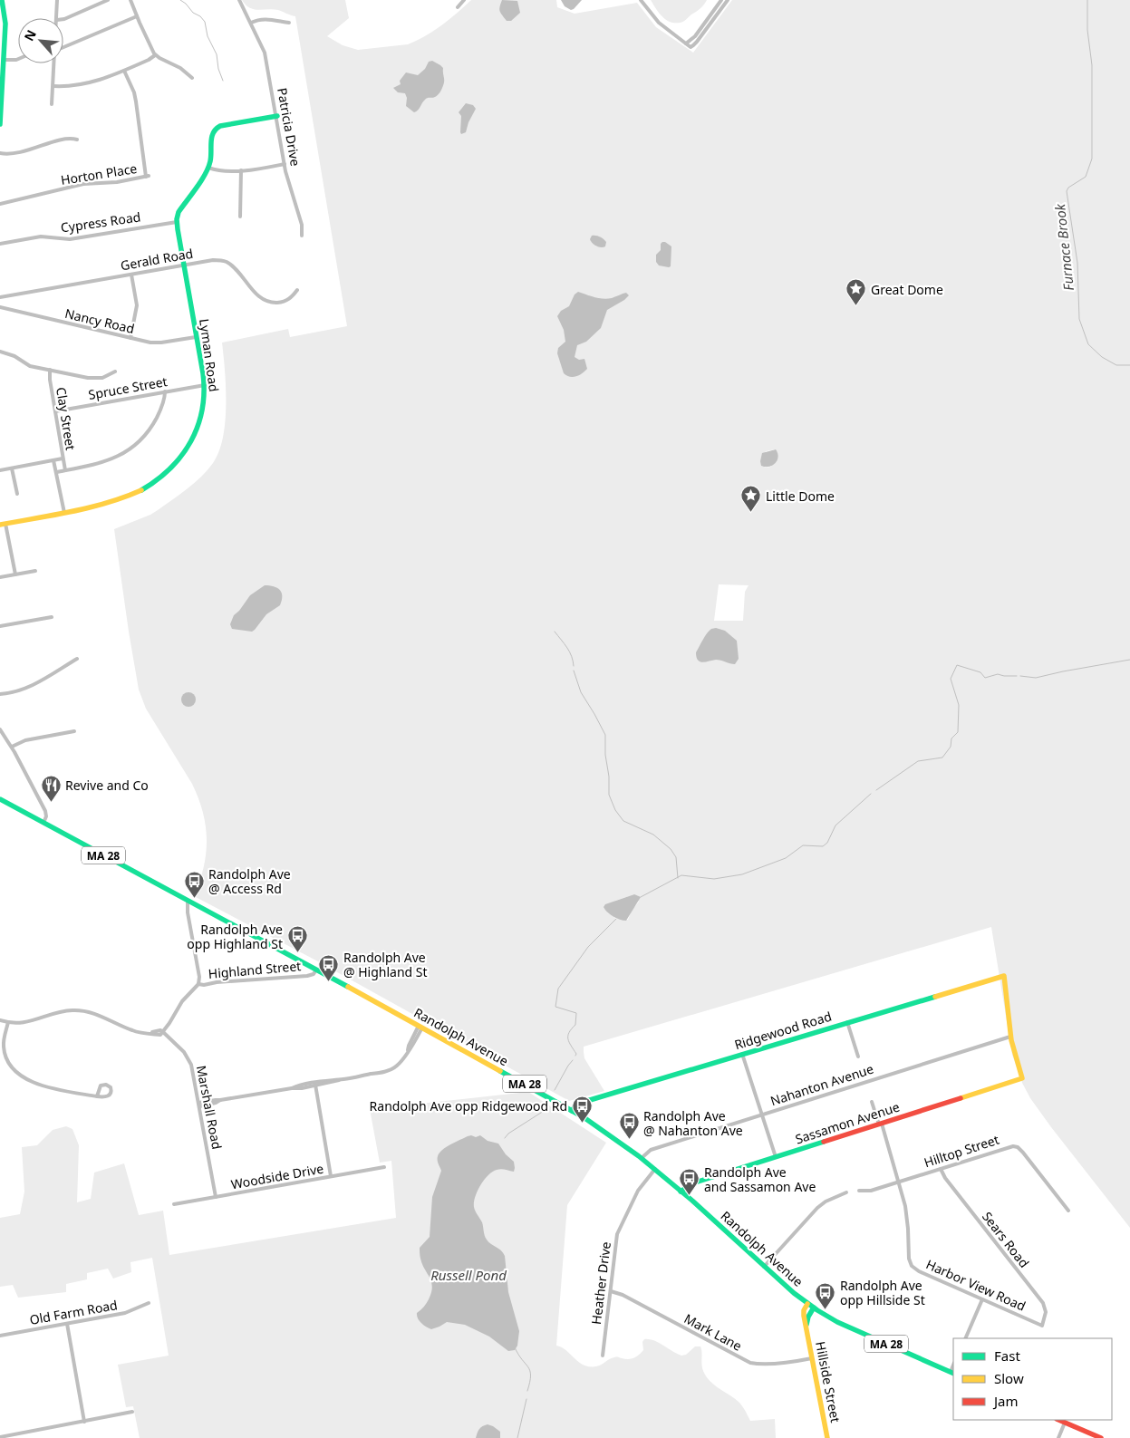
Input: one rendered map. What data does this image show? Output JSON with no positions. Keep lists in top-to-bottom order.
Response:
{
  "streets": {
    "street": [
      "Patricia Drive",
      "Horton Place",
      "Cypress Road",
      "Gerald Road",
      "Nancy Road",
      "Lyman Road",
      "Spruce Street",
      "Clay Street",
      "MA 28",
      "Highland Street",
      "Ridgewood Road",
      "Randolph Avenue",
      "Nahanton Avenue",
      "Marshall Road",
      "Sassamon Avenue",
      "Hilltop Street",
      "Woodside Drive",
      "Sears Road",
      "Heather Drive",
      "Harbor View Road",
      "Old Farm Road",
      "Mark Lane",
      "Hillside Street"
    ]
  },
  "crossings": [
    ["Cypress Road", "Lyman Road"],
    ["Gerald Road", "Lyman Road"],
    ["Nancy Road", "Lyman Road"],
    ["Lyman Road", "Spruce Street"],
    ["Spruce Street", "Clay Street"],
    ["Highland Street", "Randolph Avenue"],
    ["Highland Street", "Marshall Road"],
    ["Ridgewood Road", "Randolph Avenue"],
    ["Ridgewood Road", "Nahanton Avenue"],
    ["Ridgewood Road", "Sassamon Avenue"],
    ["Randolph Avenue", "Nahanton Avenue"],
    ["Randolph Avenue", "Sassamon Avenue"],
    ["Randolph Avenue", "Heather Drive"],
    ["Randolph Avenue", "Hillside Street"],
    ["Nahanton Avenue", "Sassamon Avenue"],
    ["Marshall Road", "Woodside Drive"],
    ["Sassamon Avenue", "Harbor View Road"],
    ["Hilltop Street", "Sears Road"],
    ["Hilltop Street", "Harbor View Road"],
    ["Sears Road", "Harbor View Road"],
    ["Heather Drive", "Mark Lane"],
    ["Mark Lane", "Hillside Street"]
  ],
  "water": ["Furnace Brook", "Russell Pond"],
  "places": {
    "place": ["Great Dome", "Little Dome"],
    "restaurant": ["Revive and Co"],
    "bus stop": [
      "Randolph Ave @ Access Rd",
      "Randolph Ave opp Highland St",
      "Randolph Ave @ Highland St",
      "Randolph Ave opp Ridgewood Rd",
      "Randolph Ave @ Nahanton Ave",
      "Randolph Ave and Sassamon Ave",
      "Randolph Ave opp Hillside St"
    ]
  },
  "legend": ["Fast", "Slow", "Jam"],
  "north": "top left"
}
